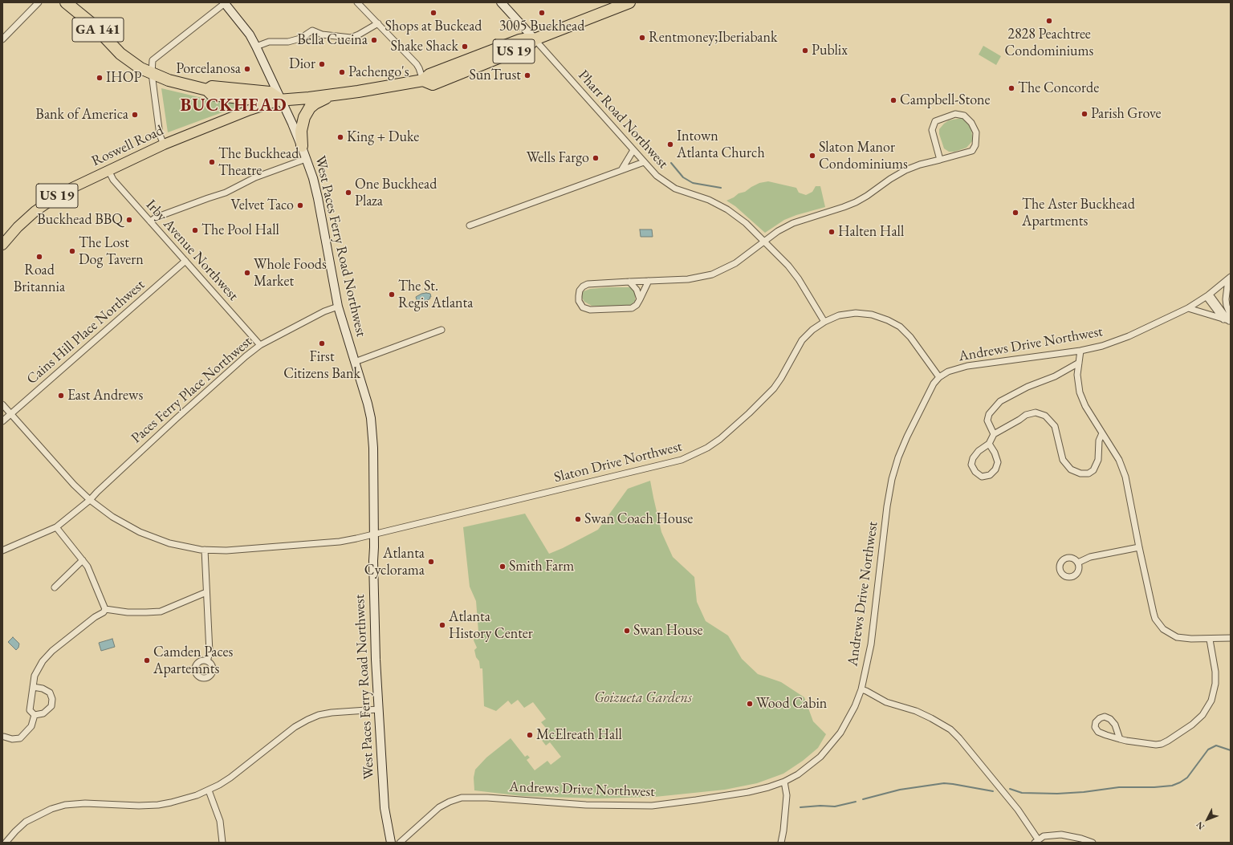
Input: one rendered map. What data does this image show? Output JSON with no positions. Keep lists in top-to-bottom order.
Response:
{
  "streets": {
    "highway": ["GA 141", "US 19"],
    "main road": ["Roswell Road", "West Paces Ferry Road Northwest"],
    "street": [
      "Pharr Road Northwest",
      "Irby Avenue Northwest",
      "Cains Hill Place Northwest",
      "Andrews Drive Northwest",
      "Paces Ferry Place Northwest",
      "Slaton Drive Northwest"
    ]
  },
  "crossings": [
    ["GA 141", "US 19"],
    ["GA 141", "Roswell Road"],
    ["GA 141", "West Paces Ferry Road Northwest"],
    ["US 19", "Pharr Road Northwest"],
    ["US 19", "Roswell Road"],
    ["US 19", "West Paces Ferry Road Northwest"],
    ["Pharr Road Northwest", "Slaton Drive Northwest"],
    ["Roswell Road", "West Paces Ferry Road Northwest"],
    ["Roswell Road", "Irby Avenue Northwest"],
    ["West Paces Ferry Road Northwest", "Paces Ferry Place Northwest"],
    ["West Paces Ferry Road Northwest", "Slaton Drive Northwest"],
    ["Irby Avenue Northwest", "Cains Hill Place Northwest"],
    ["Irby Avenue Northwest", "Paces Ferry Place Northwest"],
    ["Cains Hill Place Northwest", "Slaton Drive Northwest"],
    ["Andrews Drive Northwest", "Slaton Drive Northwest"],
    ["Paces Ferry Place Northwest", "Slaton Drive Northwest"]
  ],
  "districts": ["BUCKHEAD"],
  "parks": ["Goizueta Gardens"],
  "places": [
    "Shops at Buckead",
    "3005 Buckhead",
    "2828 Peachtree Condominiums",
    "Rentmoney;Iberiabank",
    "Bella Cucina",
    "Shake Shack",
    "Publix",
    "Dior",
    "Porcelanosa",
    "Pachengo's",
    "SunTrust",
    "IHOP",
    "The Concorde",
    "Campbell-Stone",
    "Parish Grove",
    "Bank of America",
    "King + Duke",
    "Intown Atlanta Church",
    "Slaton Manor Condominiums",
    "Wells Fargo",
    "The Buckhead Theatre",
    "One Buckhead Plaza",
    "Velvet Taco",
    "The Aster Buckhead Apartments",
    "Buckhead BBQ",
    "The Pool Hall",
    "Halten Hall",
    "The Lost Dog Tavern",
    "Road Britannia",
    "Whole Foods Market",
    "The St. Regis Atlanta",
    "First Citizens Bank",
    "East Andrews",
    "Swan Coach House",
    "Atlanta Cyclorama",
    "Smith Farm",
    "Atlanta History Center",
    "Swan House",
    "Camden Paces Apartemnts",
    "Wood Cabin",
    "McElreath Hall"
  ],
  "north": "bottom left"
}
